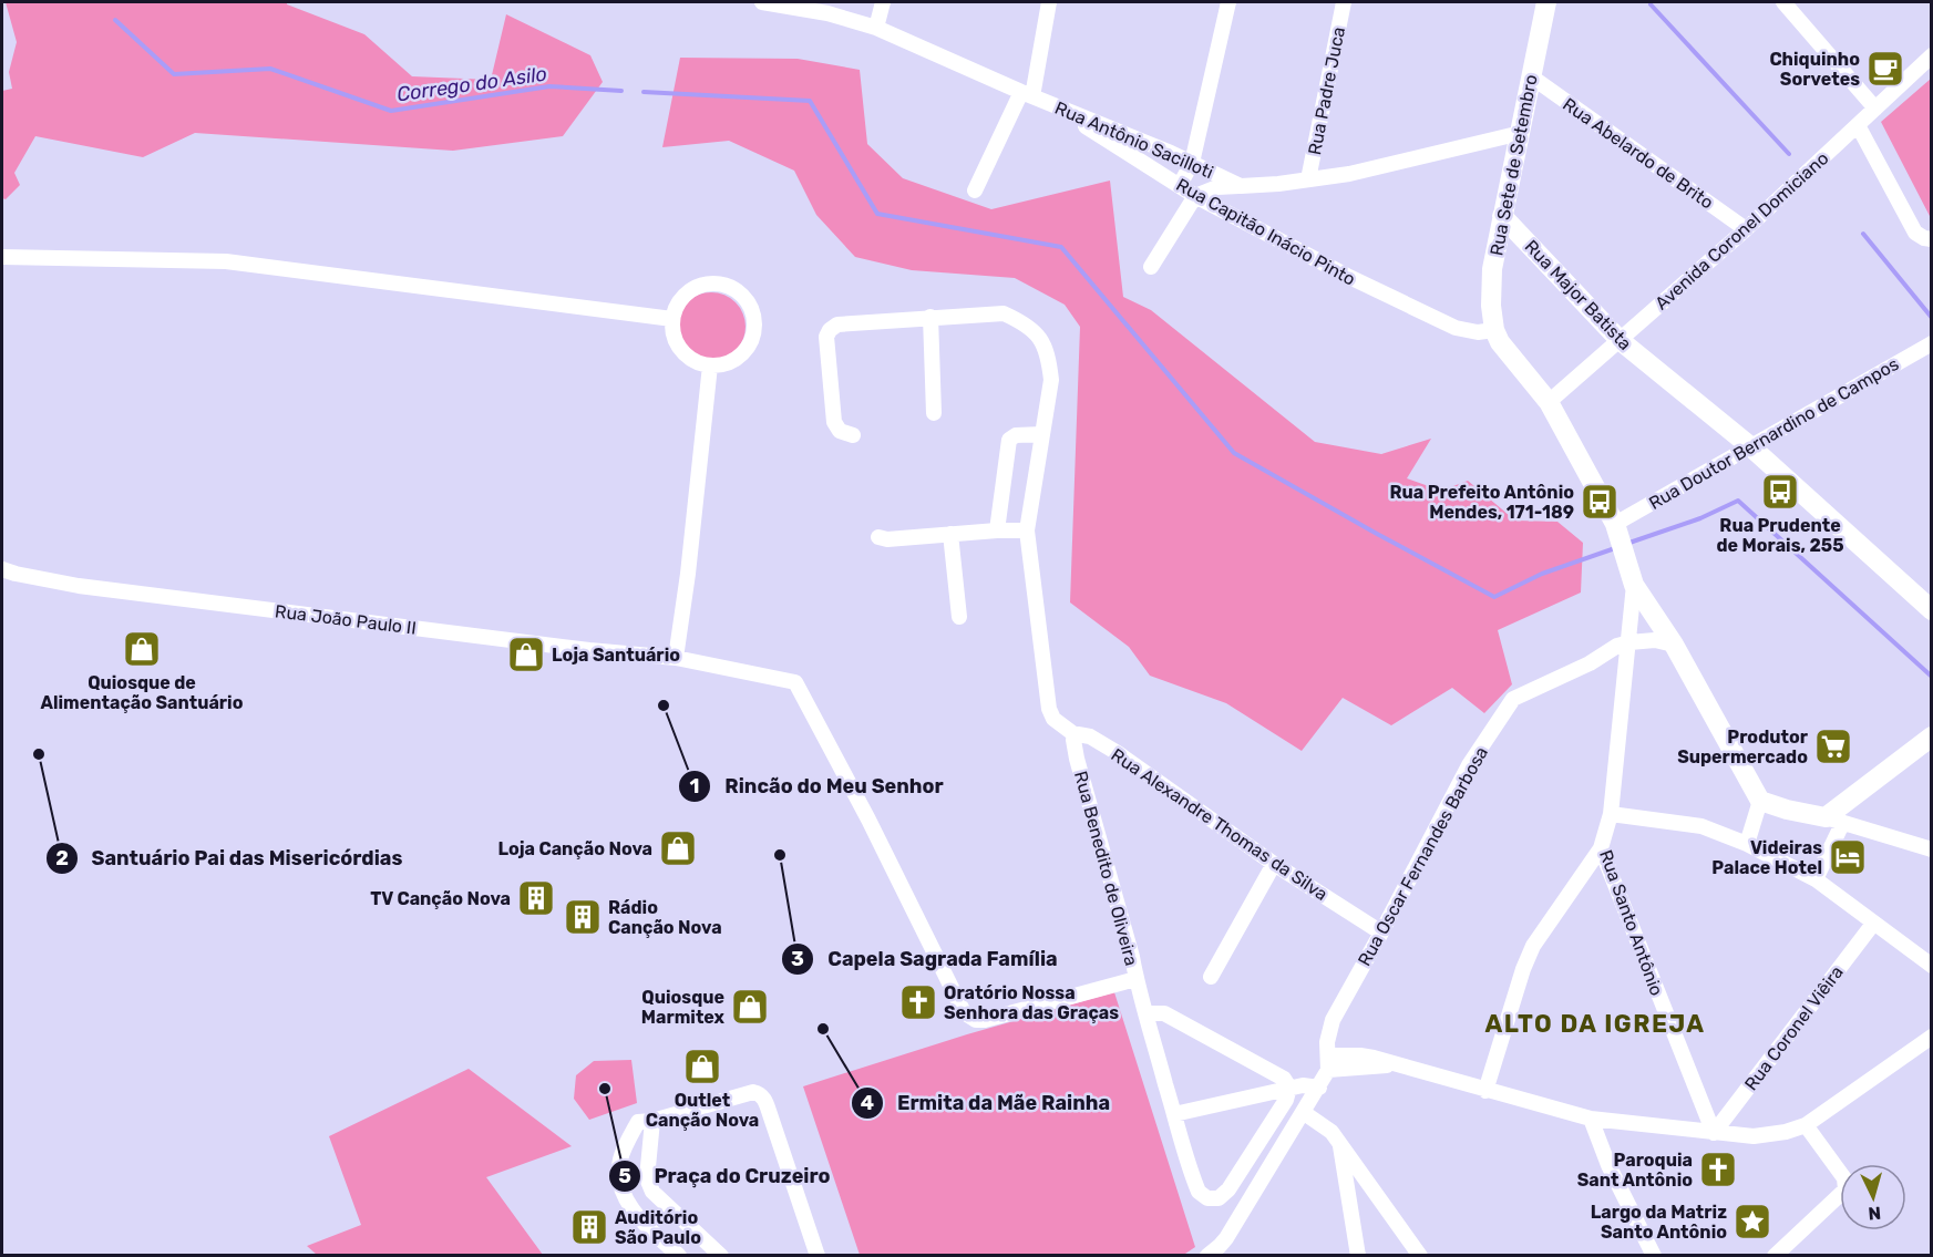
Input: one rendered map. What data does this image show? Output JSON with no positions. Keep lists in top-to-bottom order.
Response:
{
  "streets": {
    "main road": ["Rua Sete de Setembro", "Rua Major Batista"],
    "street": [
      "Rua Padre Juca",
      "Rua Antônio Sacilloti",
      "Rua Abelardo de Brito",
      "Avenida Coronel Domiciano",
      "Rua Capitão Inácio Pinto",
      "Rua Doutor Bernardino de Campos",
      "Rua João Paulo II",
      "Rua Alexandre Thomas da Silva",
      "Rua Oscar Fernandes Barbosa",
      "Rua Benedito de Oliveira",
      "Rua Santo Antônio",
      "Rua Coronel Viêira"
    ]
  },
  "crossings": [
    ["Rua Padre Juca", "Rua Antônio Sacilloti"],
    ["Rua Antônio Sacilloti", "Rua Sete de Setembro"],
    ["Rua Antônio Sacilloti", "Rua Capitão Inácio Pinto"],
    ["Rua Abelardo de Brito", "Rua Sete de Setembro"],
    ["Rua Abelardo de Brito", "Avenida Coronel Domiciano"],
    ["Rua Sete de Setembro", "Rua Capitão Inácio Pinto"],
    ["Rua Sete de Setembro", "Rua Major Batista"],
    ["Avenida Coronel Domiciano", "Rua Major Batista"],
    ["Rua Major Batista", "Rua Doutor Bernardino de Campos"],
    ["Rua João Paulo II", "Rua Benedito de Oliveira"],
    ["Rua Alexandre Thomas da Silva", "Rua Oscar Fernandes Barbosa"],
    ["Rua Alexandre Thomas da Silva", "Rua Benedito de Oliveira"],
    ["Rua Oscar Fernandes Barbosa", "Rua Santo Antônio"],
    ["Rua Santo Antônio", "Rua Coronel Viêira"]
  ],
  "districts": ["ALTO DA IGREJA"],
  "water": ["Corrego do Asilo"],
  "places": {
    "cafe": ["Chiquinho Sorvetes"],
    "bus stop": ["Rua Prudente de Morais, 255", "Rua Prefeito Antônio Mendes, 171-189"],
    "shop": [
      "Quiosque de Alimentação Santuário",
      "Loja Santuário",
      "Loja Canção Nova",
      "Quiosque Marmitex",
      "Outlet Canção Nova"
    ],
    "other": [
      "Rincão do Meu Senhor",
      "Santuário Pai das Misericórdias",
      "Capela Sagrada Família",
      "Ermita da Mãe Rainha",
      "Praça do Cruzeiro"
    ],
    "supermarket": ["Produtor Supermercado"],
    "hotel": ["Videiras Palace Hotel"],
    "building": ["TV Canção Nova", "Rádio Canção Nova", "Auditório São Paulo"],
    "church": ["Oratório Nossa Senhora das Graças", "Paroquia Sant Antônio"],
    "place": ["Largo da Matriz Santo Antônio"]
  },
  "north": "bottom"
}
